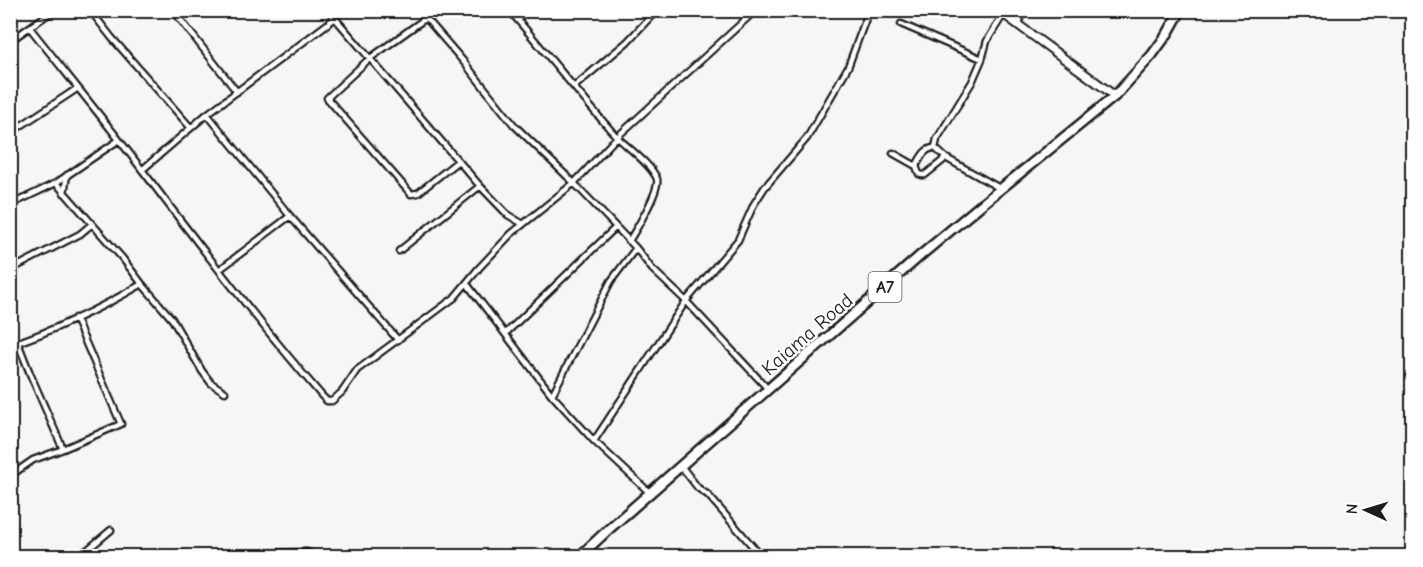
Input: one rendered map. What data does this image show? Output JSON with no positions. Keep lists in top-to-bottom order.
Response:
{
  "streets": {
    "highway": ["A7", "Kaiama Road"]
  },
  "north": "left"
}
